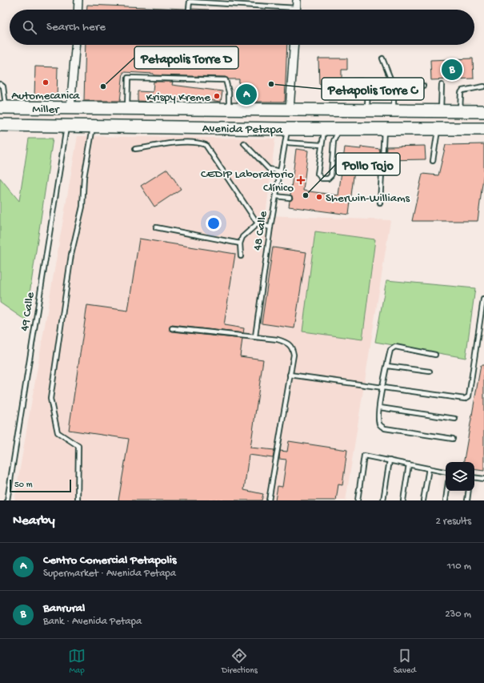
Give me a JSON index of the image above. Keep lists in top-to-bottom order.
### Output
{
  "streets": {
    "main road": ["Avenida Petapa"],
    "lane": ["48 Calle", "49 Calle"]
  },
  "crossings": [
    ["Avenida Petapa", "48 Calle"],
    ["Avenida Petapa", "49 Calle"]
  ],
  "places": {
    "other": [
      "Automecanica Miller",
      "Petapolis Torre C",
      "Petapolis Torre D",
      "Krispy Kreme",
      "Pollo Tojo",
      "Sherwin-Williams"
    ],
    "health": ["CEDIP Laboratorio Clínico"]
  },
  "scale_bar": "50 m",
  "page": {
    "search": "Search here",
    "pins": ["B", "A"],
    "scale": "50 m",
    "heading": ["Nearby", "2 results"],
    "list": [
      {
        "mark": "A",
        "name": "Centro Comercial Petapolis",
        "note": "Supermarket · Avenida Petapa",
        "value": "110 m"
      },
      {
        "mark": "B",
        "name": "Banrural",
        "note": "Bank · Avenida Petapa",
        "value": "230 m"
      }
    ],
    "nav": ["Map", "Directions", "Saved"]
  }
}
